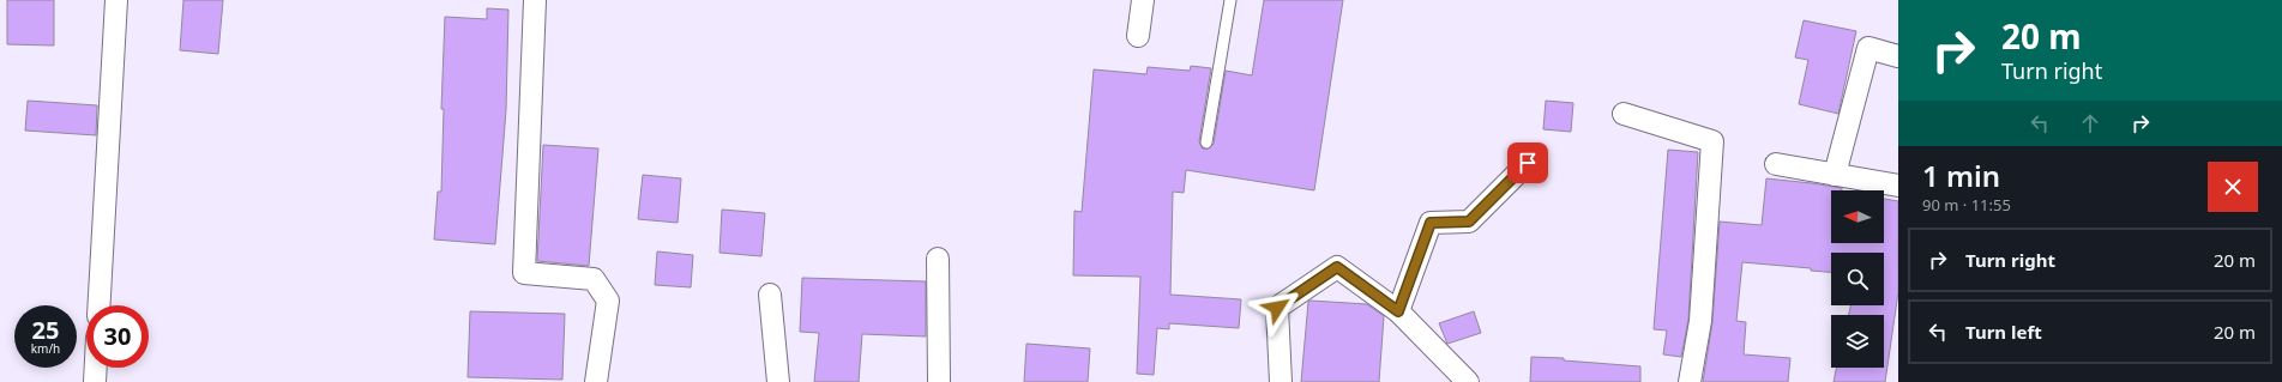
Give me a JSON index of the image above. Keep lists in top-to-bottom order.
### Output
{
  "north": "left",
  "page": {
    "turn": ["20 m", "Turn right"],
    "heading": ["1 min", "90 m · 11:55"],
    "list": [
      {
        "name": "Turn right",
        "value": "20 m"
      },
      {
        "name": "Turn left",
        "value": "20 m"
      }
    ],
    "speed": "25 km/h",
    "limit": "30"
  }
}
